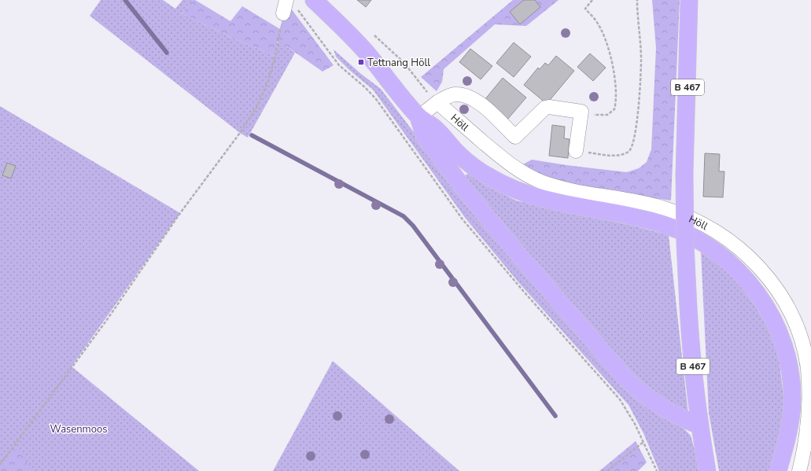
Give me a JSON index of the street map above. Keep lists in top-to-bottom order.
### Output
{
  "streets": {
    "main road": ["B 467"],
    "lane": ["Höll"]
  },
  "parks": ["Wasenmoos"],
  "places": {
    "transit": ["Tettnang Höll"]
  }
}
